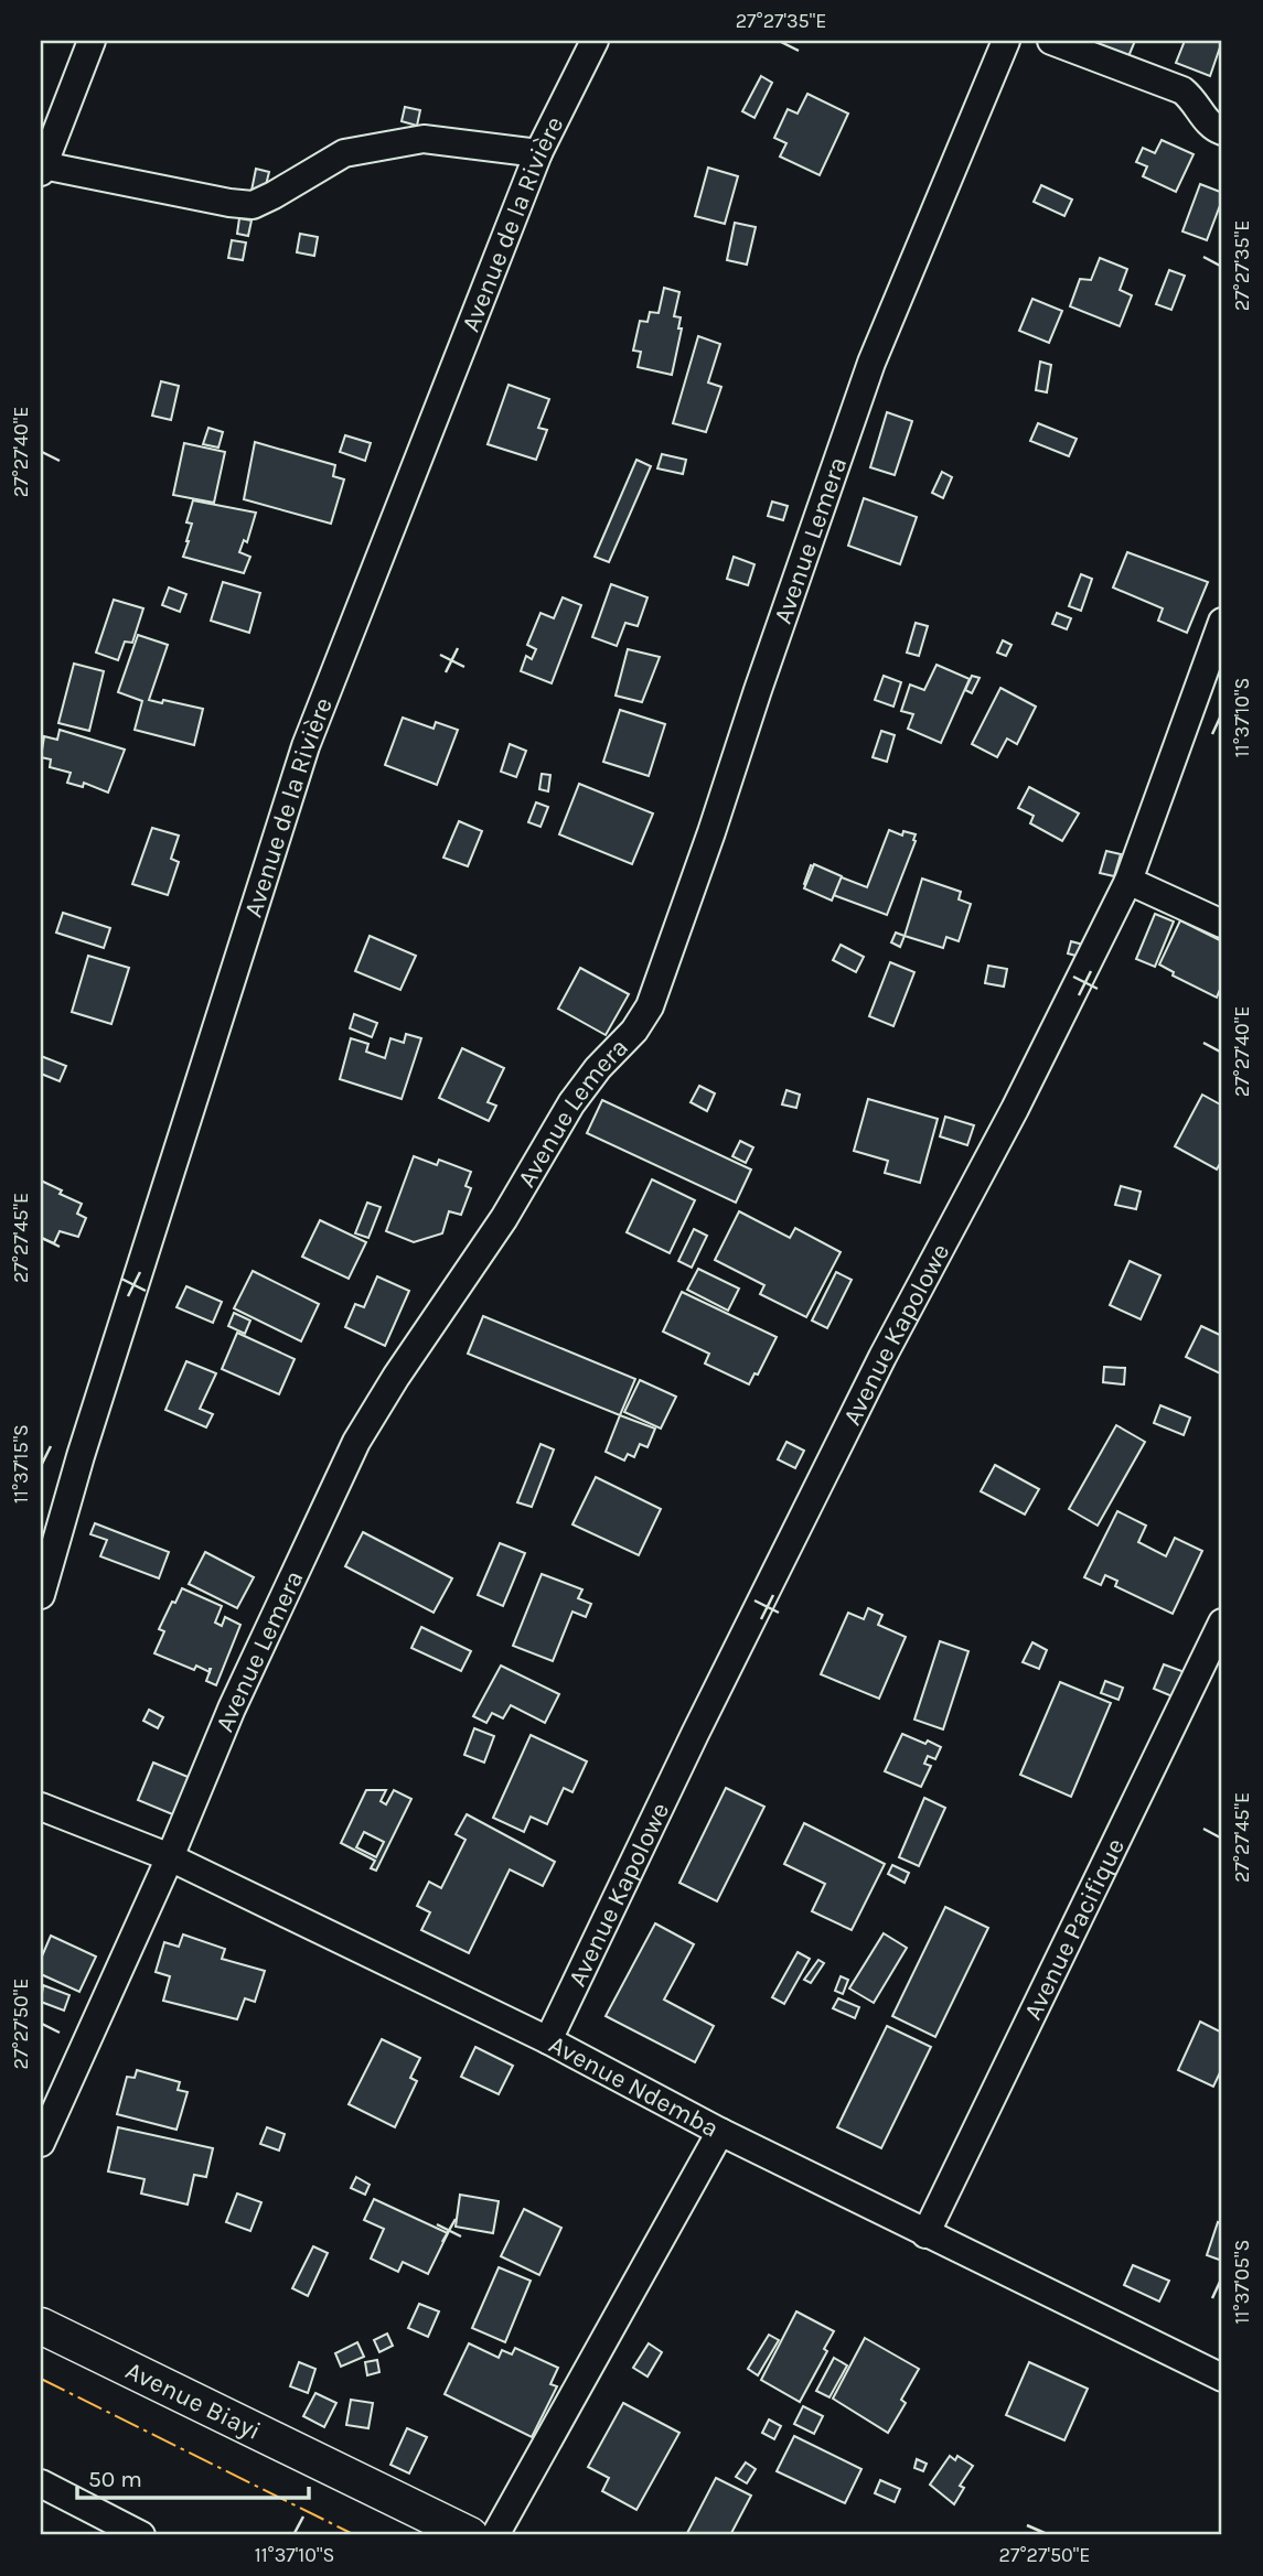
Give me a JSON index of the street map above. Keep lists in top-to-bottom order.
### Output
{
  "streets": {
    "street": [
      "Avenue de la Rivière",
      "Avenue Lemera",
      "Avenue Kapolowe",
      "Avenue Pacifique",
      "Avenue Ndemba",
      "Avenue Biayi"
    ]
  },
  "crossings": [
    ["Avenue Lemera", "Avenue Ndemba"],
    ["Avenue Kapolowe", "Avenue Ndemba"],
    ["Avenue Pacifique", "Avenue Ndemba"]
  ],
  "scale_bar": "50 m",
  "coordinates": [
    "27°27'35\"E",
    "27°27'40\"E",
    "11°37'10\"S",
    "27°27'45\"E",
    "11°37'15\"S",
    "27°27'50\"E",
    "11°37'05\"S"
  ]
}
